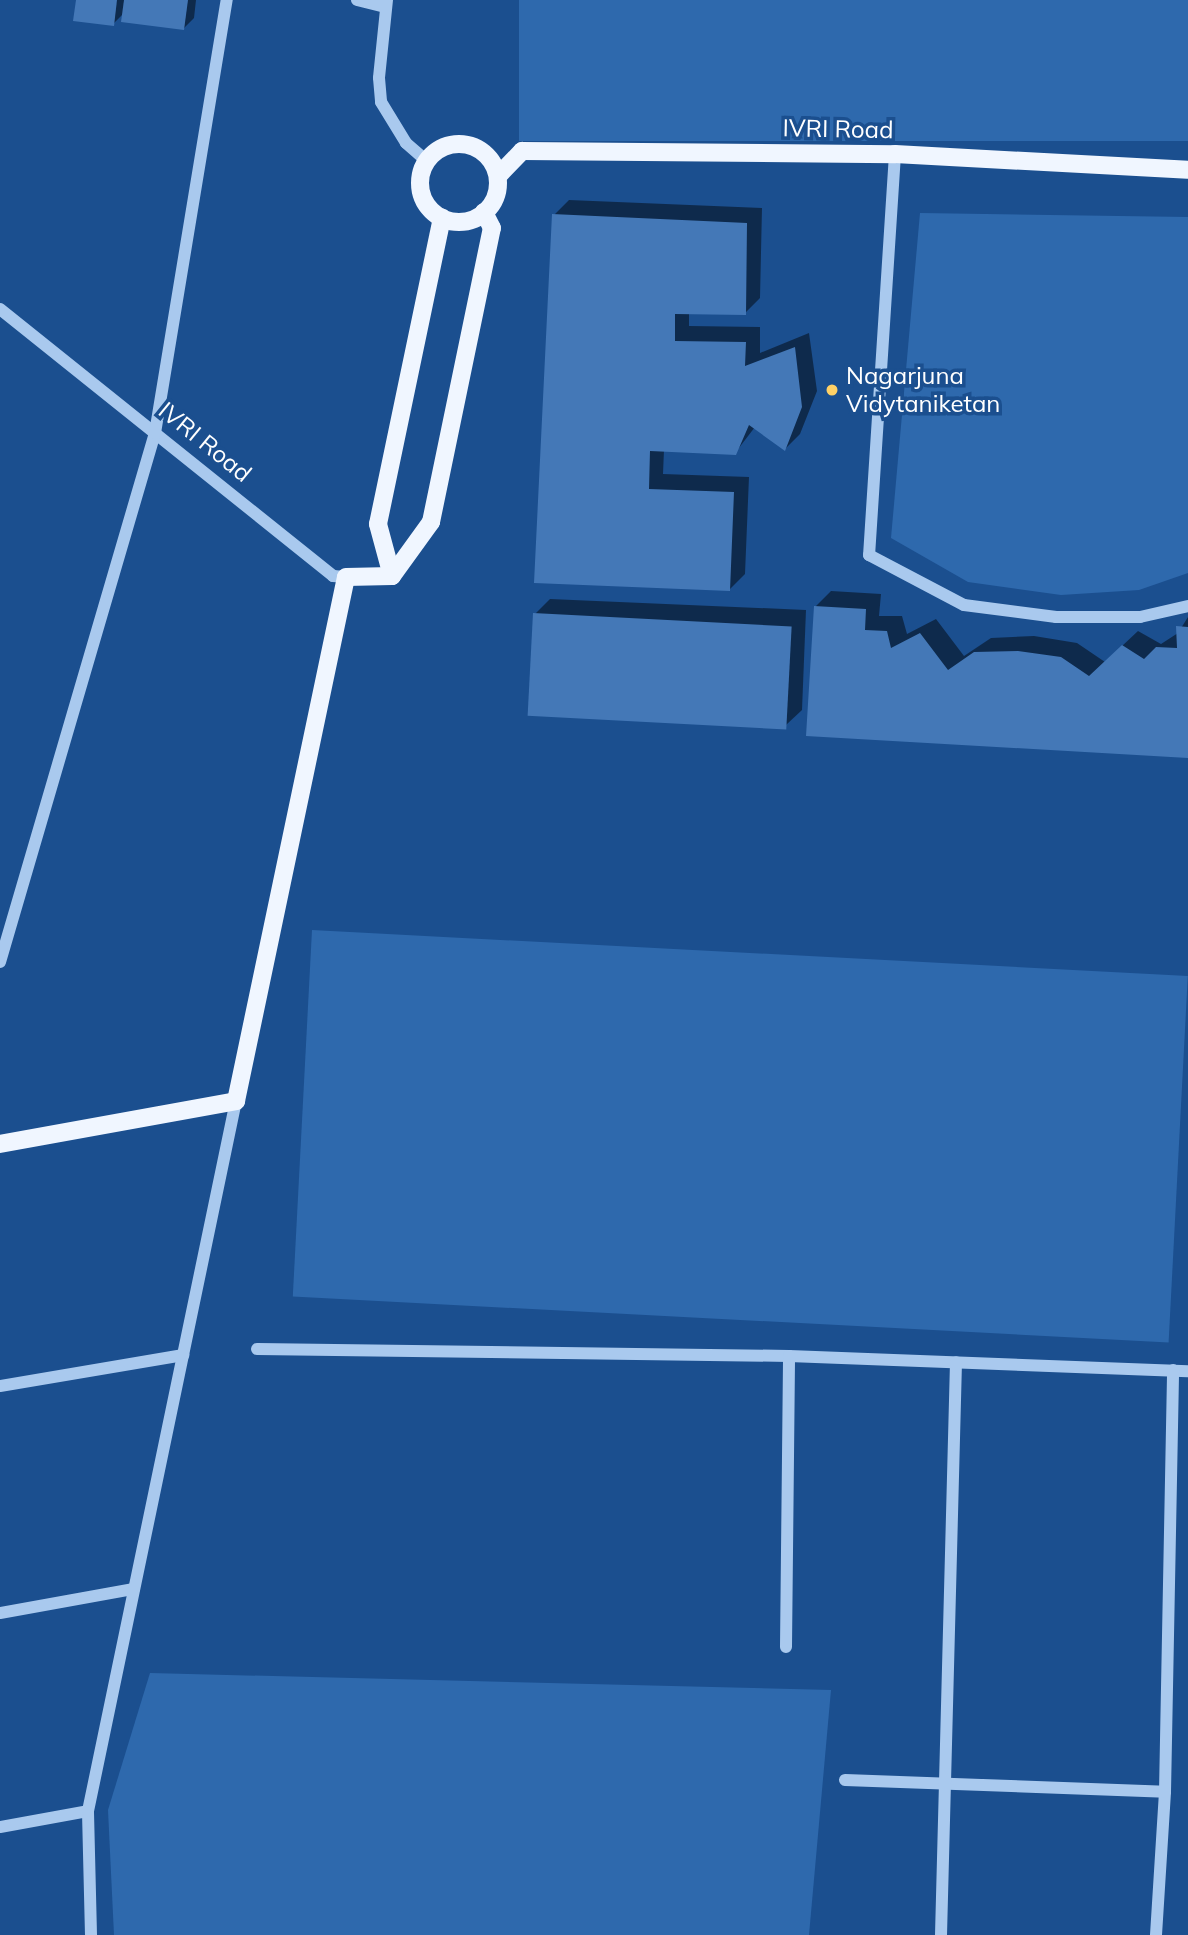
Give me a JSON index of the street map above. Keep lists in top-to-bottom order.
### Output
{
  "streets": {
    "main road": ["IVRI Road"]
  },
  "places": ["Nagarjuna Vidytaniketan"]
}
